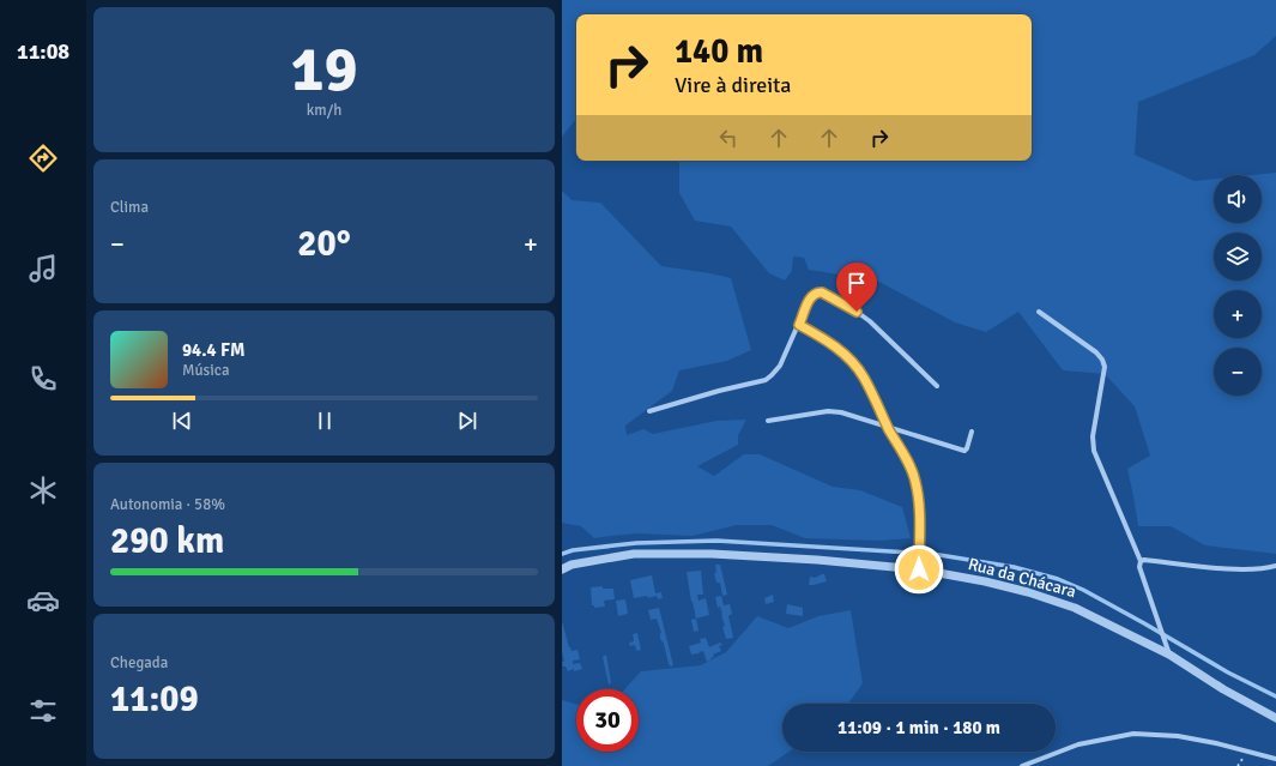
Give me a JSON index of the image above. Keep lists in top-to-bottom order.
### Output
{
  "streets": {
    "street": ["Rua da Chácara"]
  },
  "page": {
    "tabs": "11:08",
    "tile": [
      ["19", "km/h"],
      "Clima",
      ["Autonomia · 58%", "290 km"],
      ["Chegada", "11:09"]
    ],
    "turn": ["140 m", "Vire à direita"],
    "map_buttons": ["+", "−"],
    "heat": ["−", "20°", "+"],
    "song": ["94.4 FM", "Música"],
    "limit": "30",
    "trip": "11:09 · 1 min · 180 m"
  }
}
